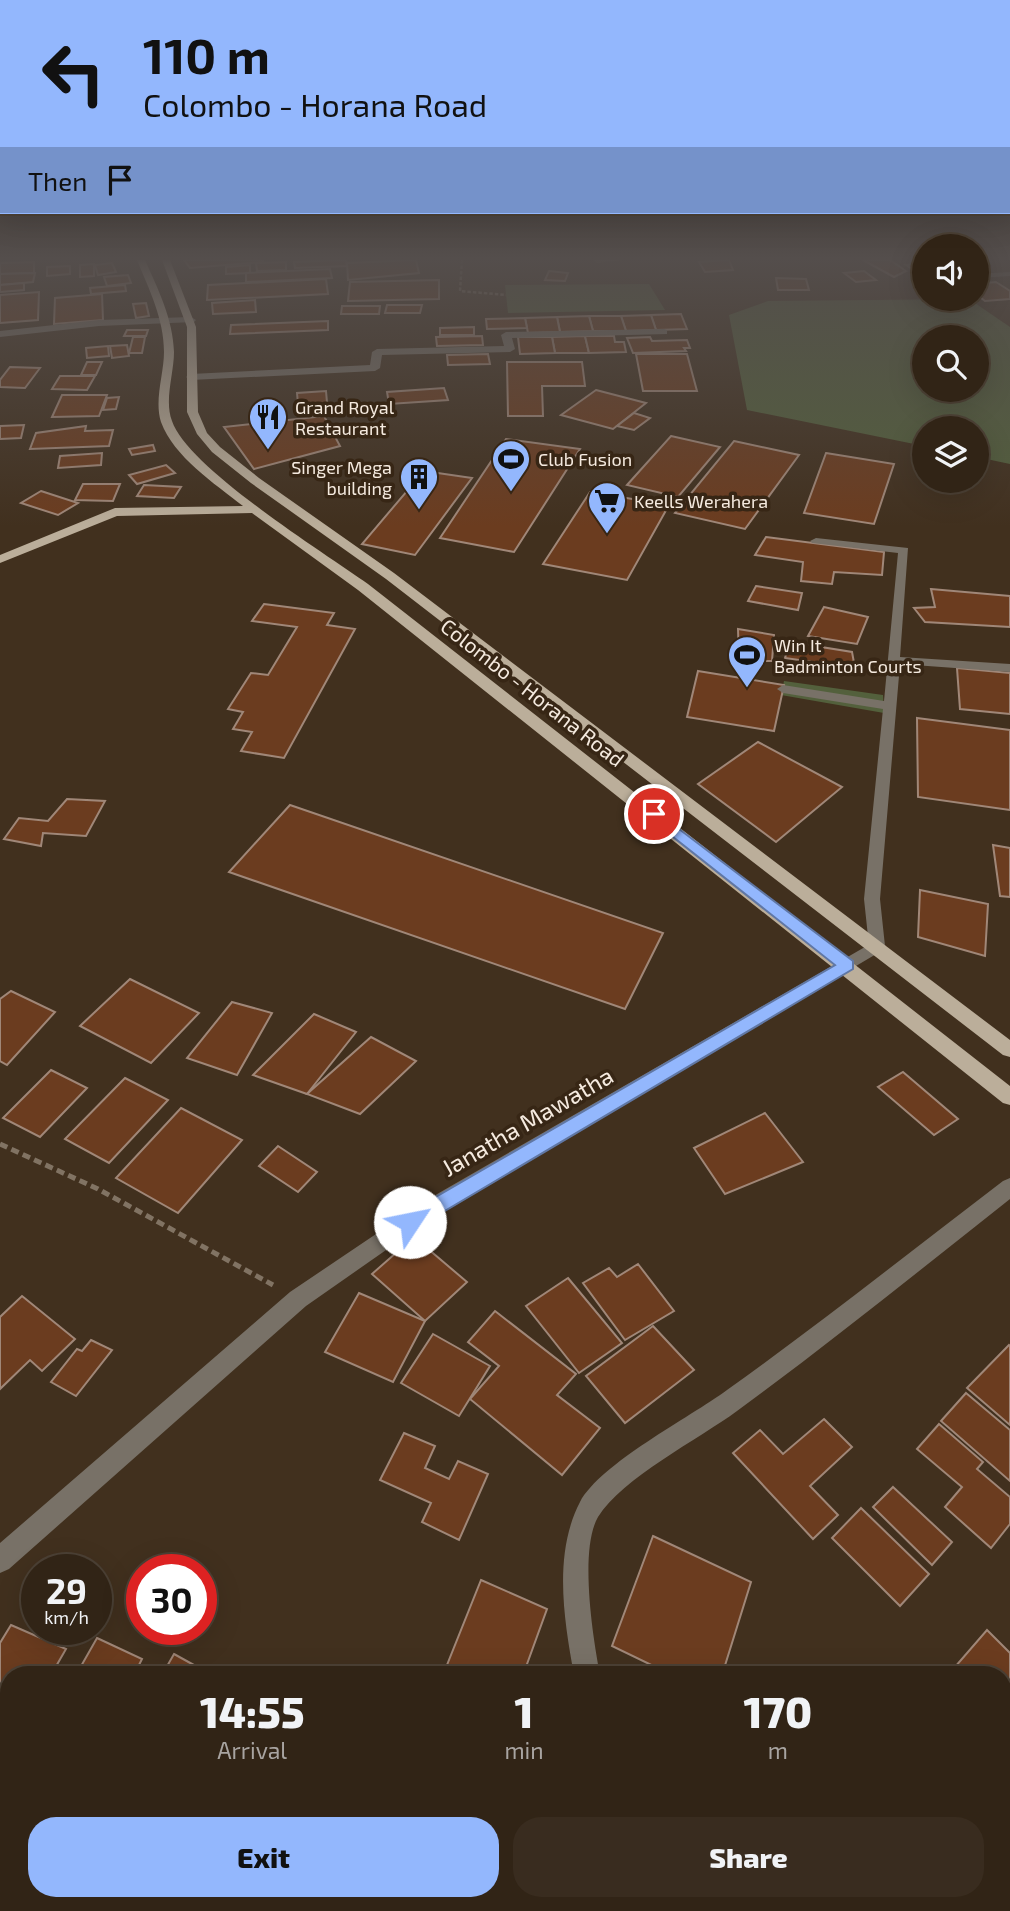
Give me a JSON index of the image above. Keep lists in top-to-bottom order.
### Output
{
  "streets": {
    "main road": ["Colombo - Horana Road"],
    "street": ["Janatha Mawatha"]
  },
  "crossings": [
    ["Colombo - Horana Road", "Janatha Mawatha"]
  ],
  "places": {
    "restaurant": ["Grand Royal Restaurant"],
    "sports": ["Club Fusion", "Win It Badminton Courts"],
    "building": ["Singer Mega building"],
    "supermarket": ["Keells Werahera"]
  },
  "page": {
    "turn": ["110 m", "Colombo - Horana Road"],
    "then": "Then",
    "speed": "29 km/h",
    "limit": "30",
    "eta": [
      "14:55",
      "Arrival",
      "1",
      "min",
      "170",
      "m"
    ],
    "buttons": ["Exit", "Share"]
  }
}
